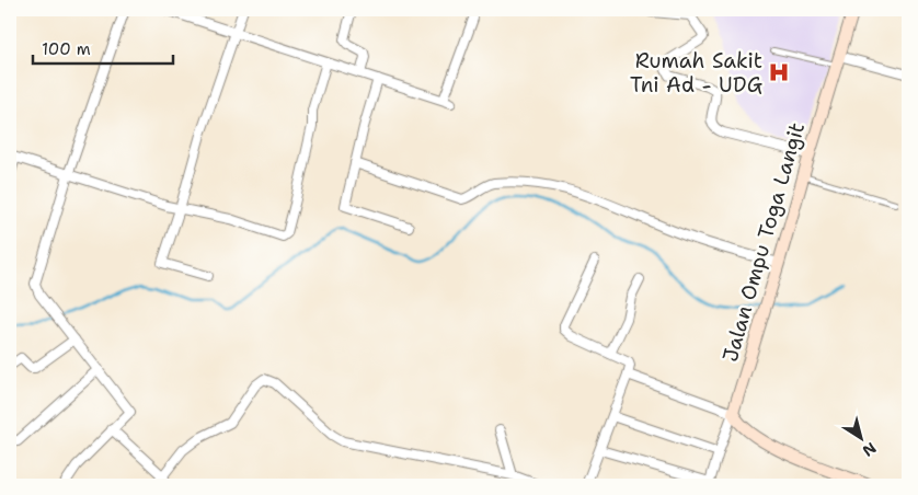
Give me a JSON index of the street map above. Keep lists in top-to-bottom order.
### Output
{
  "streets": {
    "main road": ["Jalan Ompu Toga Langit"]
  },
  "places": {
    "hospital": ["Rumah Sakit Tni Ad - UDG"]
  },
  "scale_bar": "100 m",
  "north": "bottom right"
}
